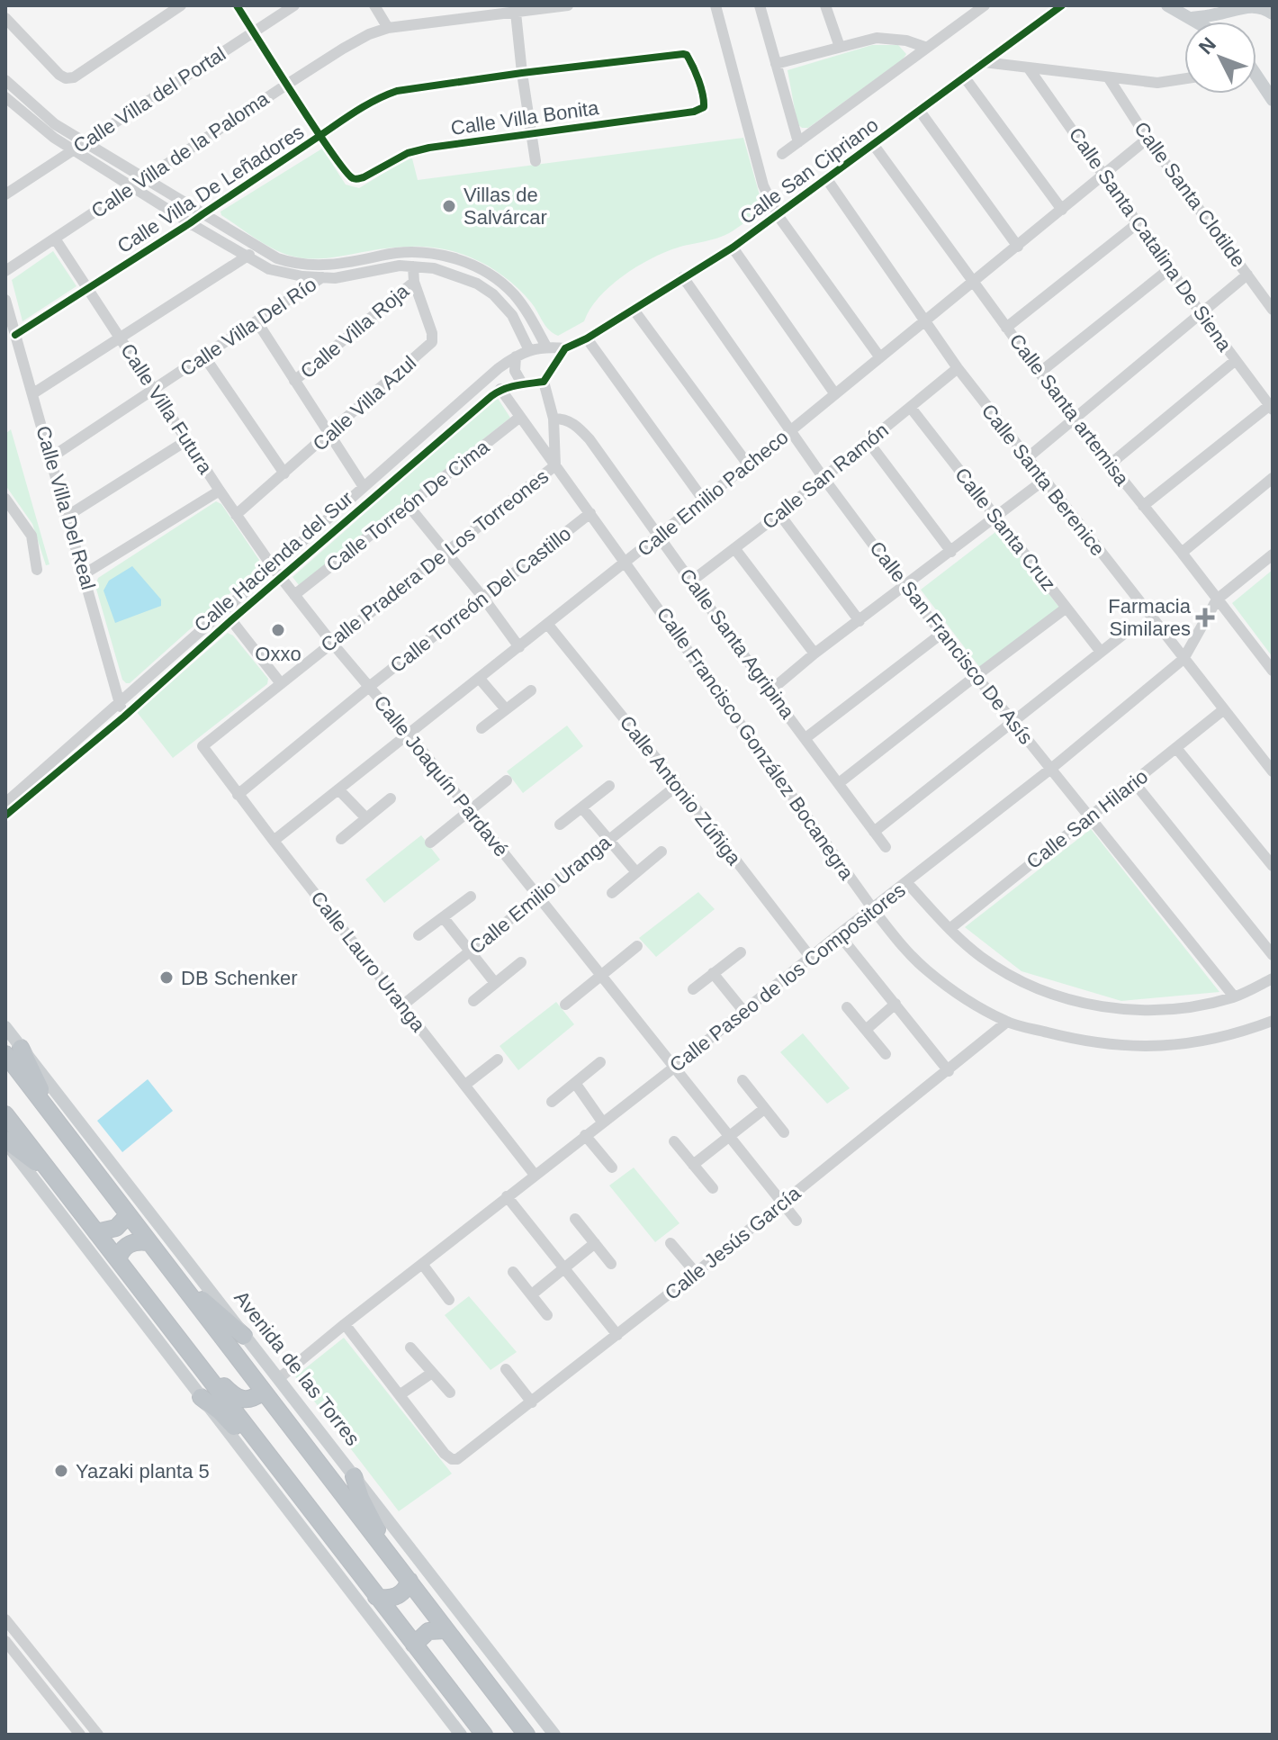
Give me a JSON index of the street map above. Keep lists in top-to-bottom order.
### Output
{
  "streets": {
    "highway": ["Avenida de las Torres"],
    "street": [
      "Calle Villa del Portal",
      "Calle Villa Bonita",
      "Calle Villa de la Paloma",
      "Calle San Cipriano",
      "Calle Villa De Leñadores",
      "Calle Santa Clotilde",
      "Calle Santa Catalina De Siena",
      "Calle Villa Del Río",
      "Calle Villa Roja",
      "Calle Villa Azul",
      "Calle Villa Futura",
      "Calle Santa artemisa",
      "Calle San Ramón",
      "Calle Santa Berenice",
      "Calle Emilio Pacheco",
      "Calle Torreón De Cima",
      "Calle Villa Del Real",
      "Calle Santa Cruz",
      "Calle Pradera De Los Torreones",
      "Calle Hacienda del Sur",
      "Calle Torreón Del Castillo",
      "Calle San Francisco De Asís",
      "Calle Santa Agripina",
      "Calle Francisco González Bocanegra",
      "Calle Joaquín Pardavé",
      "Calle Antonio Zúñiga",
      "Calle San Hilario",
      "Calle Emilio Uranga",
      "Calle Lauro Uranga",
      "Calle Paseo de los Compositores",
      "Calle Jesús García"
    ]
  },
  "crossings": [
    ["Calle Villa Bonita", "Calle Villa De Leñadores"],
    ["Calle Villa de la Paloma", "Calle Villa Futura"],
    ["Calle San Cipriano", "Calle Santa artemisa"],
    ["Calle San Cipriano", "Calle Santa Berenice"],
    ["Calle San Cipriano", "Calle Emilio Pacheco"],
    ["Calle San Cipriano", "Calle Hacienda del Sur"],
    ["Calle San Cipriano", "Calle San Francisco De Asís"],
    ["Calle Villa De Leñadores", "Calle Villa Futura"],
    ["Calle Villa De Leñadores", "Calle Villa Del Real"],
    ["Calle Santa Clotilde", "Calle Emilio Pacheco"],
    ["Calle Santa Catalina De Siena", "Calle Emilio Pacheco"],
    ["Calle Villa Del Río", "Calle Villa Futura"],
    ["Calle Villa Del Río", "Calle Villa Del Real"],
    ["Calle Villa Roja", "Calle Villa Azul"],
    ["Calle Villa Azul", "Calle Villa Futura"],
    ["Calle Villa Futura", "Calle Hacienda del Sur"],
    ["Calle Villa Futura", "Calle Joaquín Pardavé"],
    ["Calle Santa artemisa", "Calle Emilio Pacheco"],
    ["Calle Santa artemisa", "Calle Paseo de los Compositores"],
    ["Calle San Ramón", "Calle Santa Berenice"],
    ["Calle San Ramón", "Calle Santa Cruz"],
    ["Calle San Ramón", "Calle San Francisco De Asís"],
    ["Calle San Ramón", "Calle Santa Agripina"],
    ["Calle Santa Berenice", "Calle Emilio Pacheco"],
    ["Calle Santa Berenice", "Calle San Hilario"],
    ["Calle Santa Berenice", "Calle Paseo de los Compositores"],
    ["Calle Emilio Pacheco", "Calle San Francisco De Asís"],
    ["Calle Emilio Pacheco", "Calle Santa Agripina"],
    ["Calle Emilio Pacheco", "Calle Francisco González Bocanegra"],
    ["Calle Emilio Pacheco", "Calle Joaquín Pardavé"],
    ["Calle Emilio Pacheco", "Calle Antonio Zúñiga"],
    ["Calle Emilio Pacheco", "Calle Lauro Uranga"],
    ["Calle Torreón De Cima", "Calle Francisco González Bocanegra"],
    ["Calle Torreón De Cima", "Calle Joaquín Pardavé"],
    ["Calle Villa Del Real", "Calle Hacienda del Sur"],
    ["Calle Pradera De Los Torreones", "Calle Hacienda del Sur"],
    ["Calle Pradera De Los Torreones", "Calle Santa Agripina"],
    ["Calle Pradera De Los Torreones", "Calle Francisco González Bocanegra"],
    ["Calle Pradera De Los Torreones", "Calle Joaquín Pardavé"],
    ["Calle Pradera De Los Torreones", "Calle Lauro Uranga"],
    ["Calle Hacienda del Sur", "Calle Francisco González Bocanegra"],
    ["Calle Hacienda del Sur", "Calle Joaquín Pardavé"],
    ["Calle Torreón Del Castillo", "Calle Francisco González Bocanegra"],
    ["Calle Torreón Del Castillo", "Calle Joaquín Pardavé"],
    ["Calle Torreón Del Castillo", "Calle Lauro Uranga"],
    ["Calle San Francisco De Asís", "Calle San Hilario"],
    ["Calle San Francisco De Asís", "Calle Paseo de los Compositores"],
    ["Calle Francisco González Bocanegra", "Calle Paseo de los Compositores"],
    ["Calle Francisco González Bocanegra", "Calle Jesús García"],
    ["Calle Joaquín Pardavé", "Calle Emilio Uranga"],
    ["Calle Joaquín Pardavé", "Calle Paseo de los Compositores"],
    ["Calle Joaquín Pardavé", "Calle Jesús García"],
    ["Calle Antonio Zúñiga", "Calle Emilio Uranga"],
    ["Calle Antonio Zúñiga", "Calle Paseo de los Compositores"],
    ["Calle Emilio Uranga", "Calle Lauro Uranga"],
    ["Calle Lauro Uranga", "Calle Paseo de los Compositores"],
    ["Calle Paseo de los Compositores", "Avenida de las Torres"]
  ],
  "places": {
    "other": [
      "Villas de Salvárcar",
      "Oxxo",
      "DB Schenker",
      "Yazaki planta 5"
    ],
    "health": ["Farmacia Similares"]
  },
  "north": "top left"
}
